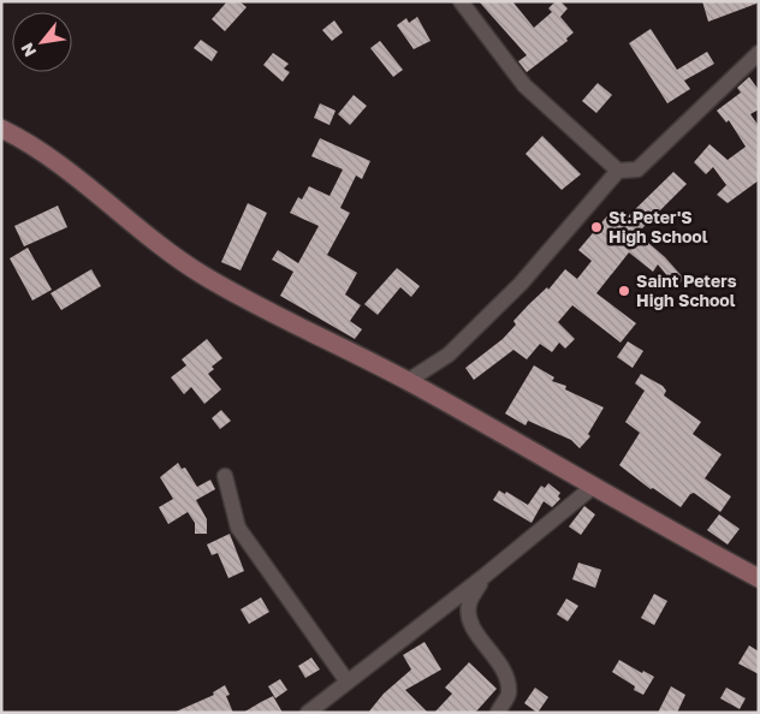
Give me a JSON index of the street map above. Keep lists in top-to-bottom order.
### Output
{
  "places": ["St.Peter'S High School", "Saint Peters High School"],
  "north": "bottom left"
}
